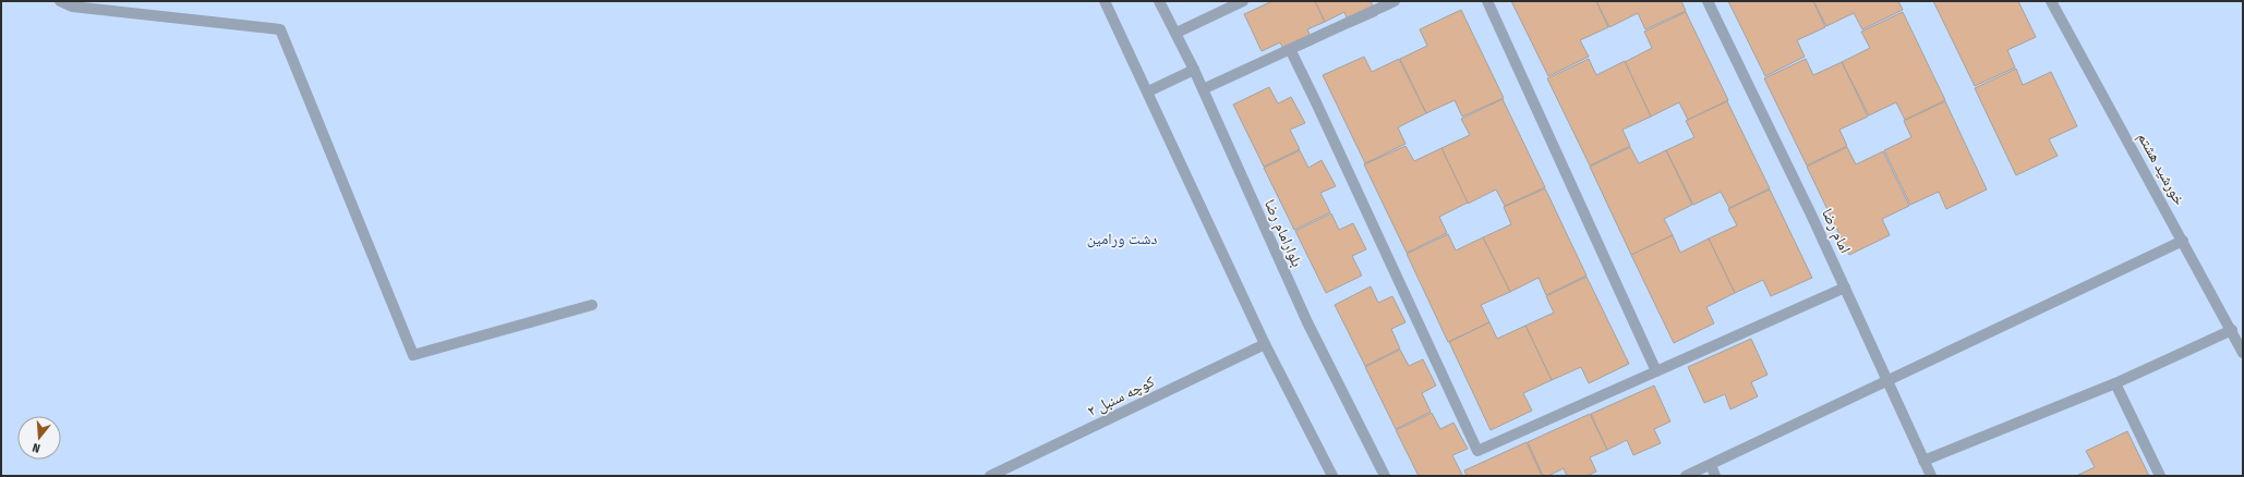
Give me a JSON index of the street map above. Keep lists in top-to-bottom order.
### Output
{
  "streets": {
    "street": [
      "خورشید هشتم",
      "امام رضا",
      "بلوارامام رضا",
      "کوچه سنبل ۲"
    ]
  },
  "parks": ["دشت ورامین"],
  "north": "bottom"
}
